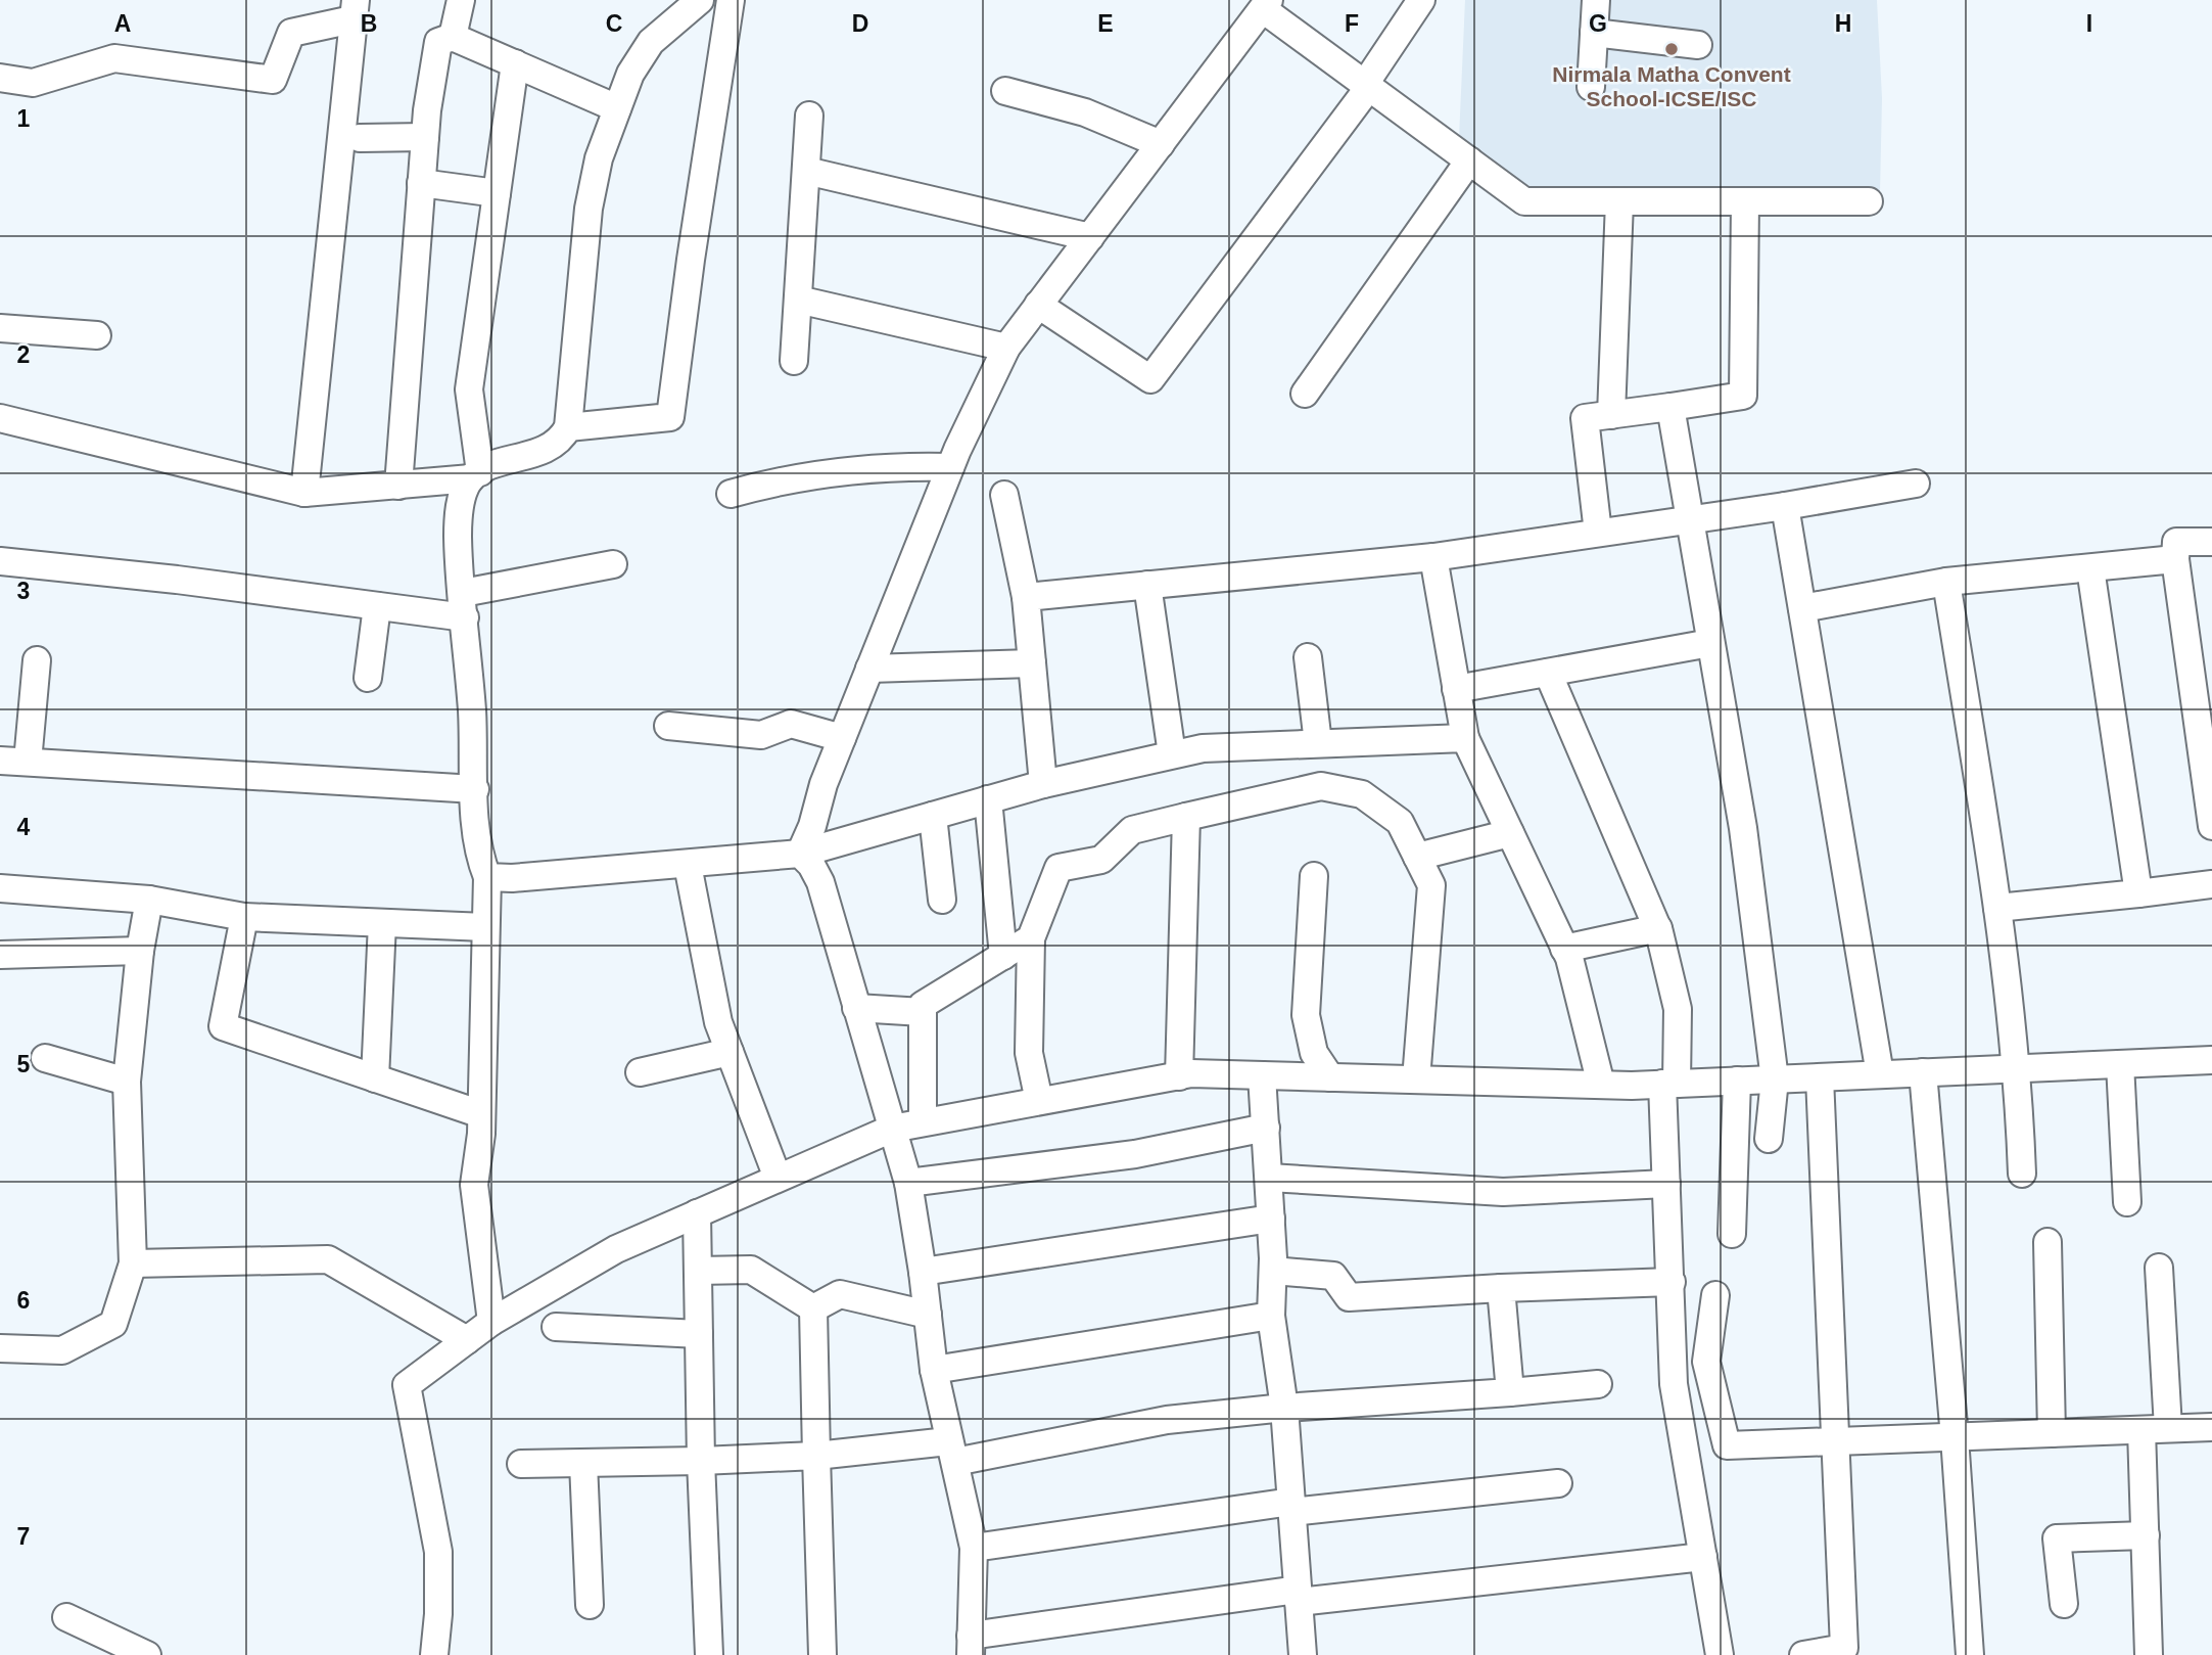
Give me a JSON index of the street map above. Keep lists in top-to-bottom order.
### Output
{
  "places": ["Nirmala Matha Convent School-ICSE/ISC"],
  "grid": {
    "columns": [
      "A",
      "B",
      "C",
      "D",
      "E",
      "F",
      "G",
      "H",
      "I"
    ],
    "rows": [
      "1",
      "2",
      "3",
      "4",
      "5",
      "6",
      "7"
    ]
  }
}
